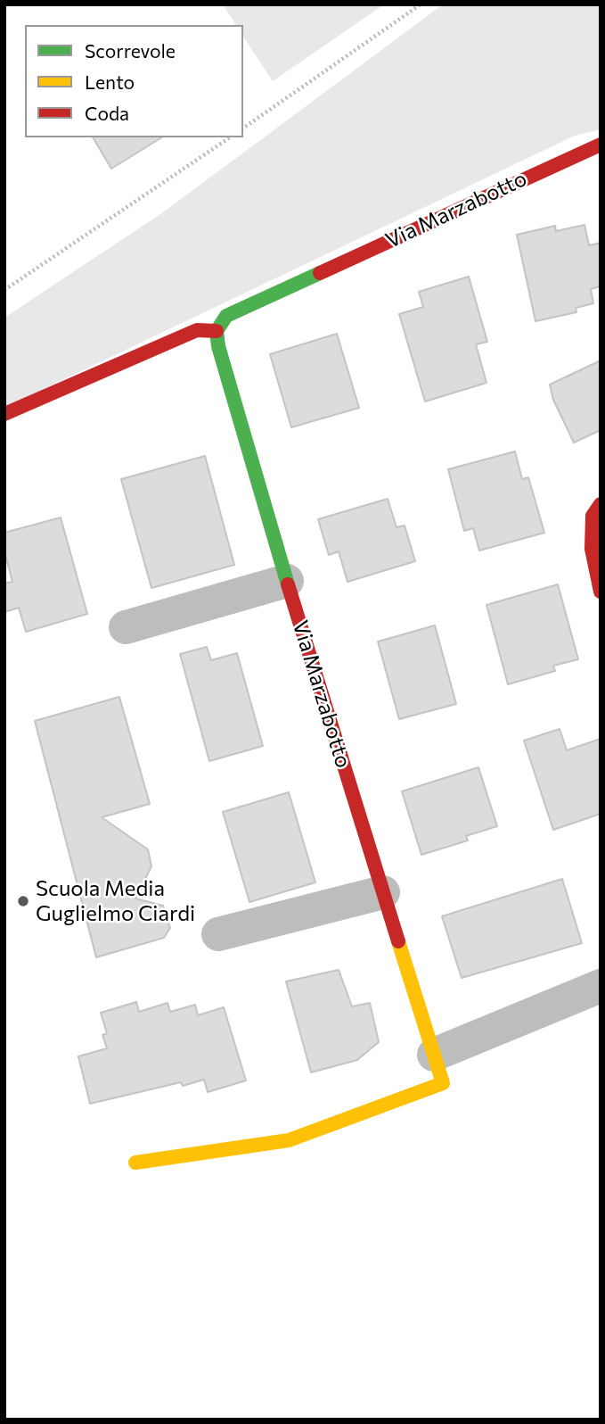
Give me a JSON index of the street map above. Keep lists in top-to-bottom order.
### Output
{
  "streets": {
    "street": ["Via Marzabotto"]
  },
  "places": ["Scuola Media Guglielmo Ciardi"],
  "legend": ["Scorrevole", "Lento", "Coda"]
}
